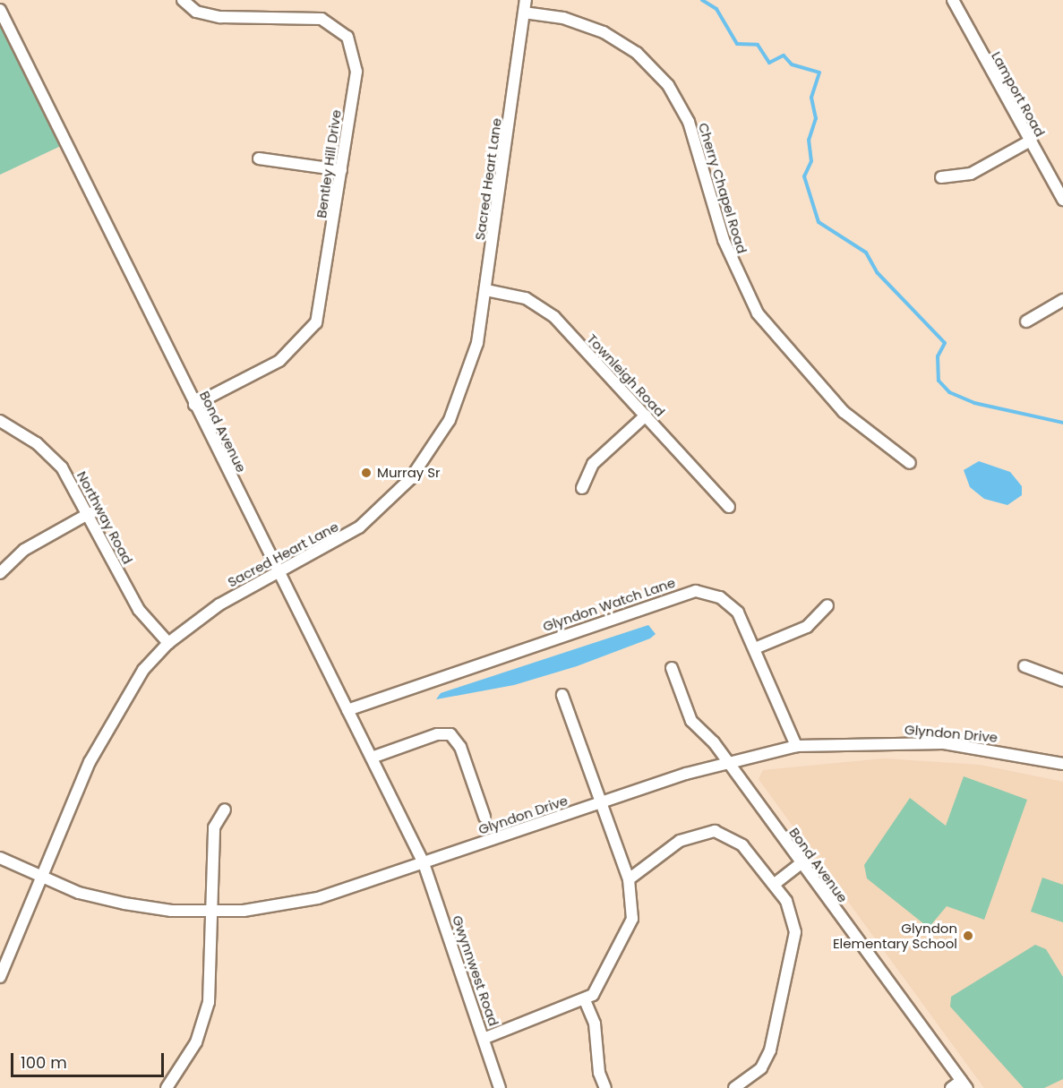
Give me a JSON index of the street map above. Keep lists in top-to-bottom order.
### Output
{
  "streets": {
    "street": [
      "Lamport Road",
      "Bentley Hill Drive",
      "Sacred Heart Lane",
      "Cherry Chapel Road",
      "Townleigh Road",
      "Bond Avenue",
      "Northway Road",
      "Glyndon Watch Lane",
      "Glyndon Drive",
      "Gwynnwest Road"
    ]
  },
  "crossings": [
    ["Bentley Hill Drive", "Bond Avenue"],
    ["Sacred Heart Lane", "Cherry Chapel Road"],
    ["Sacred Heart Lane", "Townleigh Road"],
    ["Sacred Heart Lane", "Bond Avenue"],
    ["Sacred Heart Lane", "Northway Road"],
    ["Sacred Heart Lane", "Glyndon Drive"],
    ["Bond Avenue", "Glyndon Watch Lane"],
    ["Bond Avenue", "Glyndon Drive"],
    ["Bond Avenue", "Gwynnwest Road"],
    ["Glyndon Watch Lane", "Glyndon Drive"],
    ["Glyndon Drive", "Gwynnwest Road"]
  ],
  "places": ["Murray Sr", "Glyndon Elementary School"],
  "scale_bar": "100 m"
}
